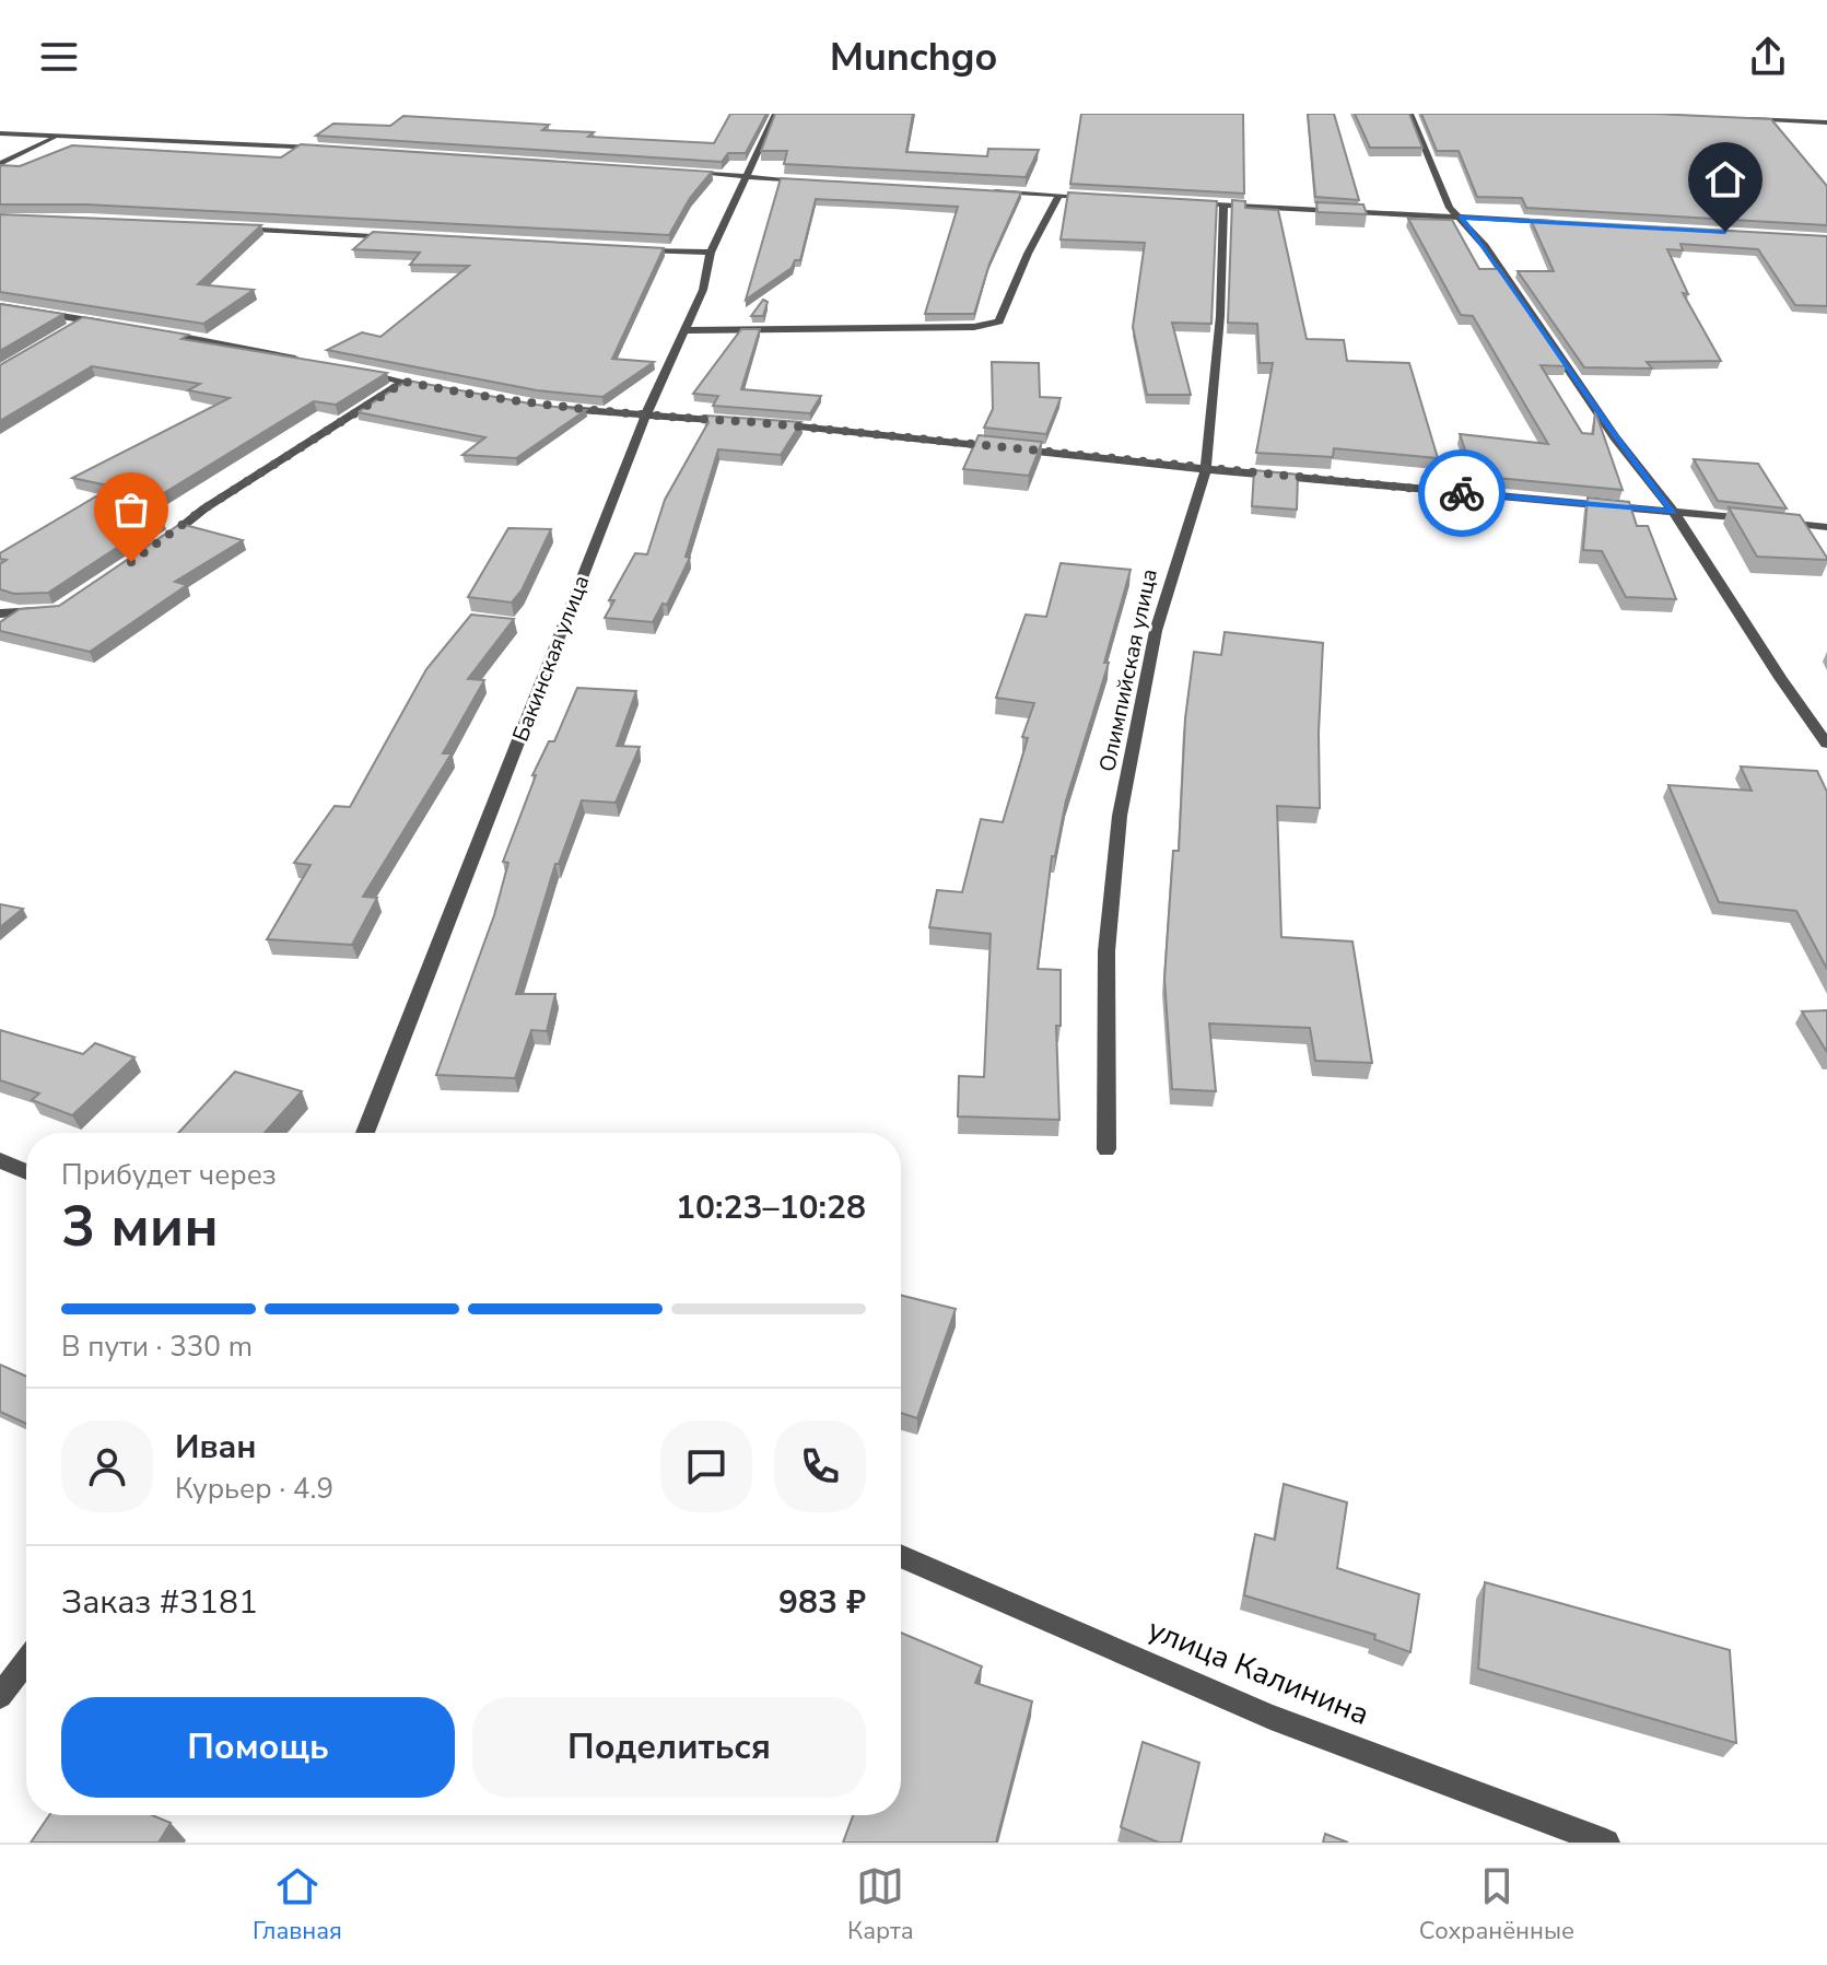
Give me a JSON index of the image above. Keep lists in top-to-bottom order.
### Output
{
  "streets": {
    "street": ["Бакинская улица", "Олимпийская улица", "улица Калинина"]
  },
  "page": {
    "header": "Munchgo",
    "heading": ["3 мин", "Прибудет через", "10:23–10:28"],
    "panel": [
      "Иван",
      "Курьер · 4.9",
      "Заказ #3181",
      "983 ₽"
    ],
    "bar": "В пути · 330 m",
    "buttons": ["Помощь", "Поделиться"],
    "tabs": ["Главная", "Карта", "Сохранённые"]
  }
}
